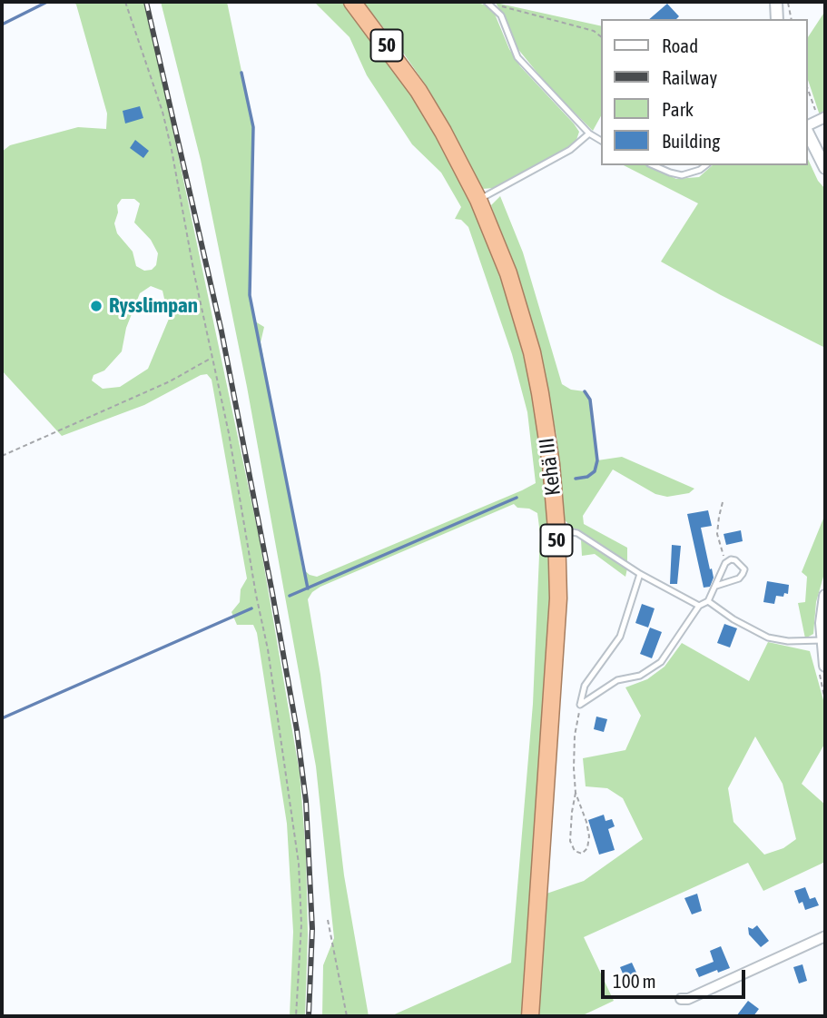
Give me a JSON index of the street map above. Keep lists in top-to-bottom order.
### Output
{
  "streets": {
    "highway": ["50", "Kehä III"]
  },
  "places": ["Rysslimpan"],
  "legend": [
    "Road",
    "Railway",
    "Park",
    "Building"
  ],
  "scale_bar": "100 m"
}
